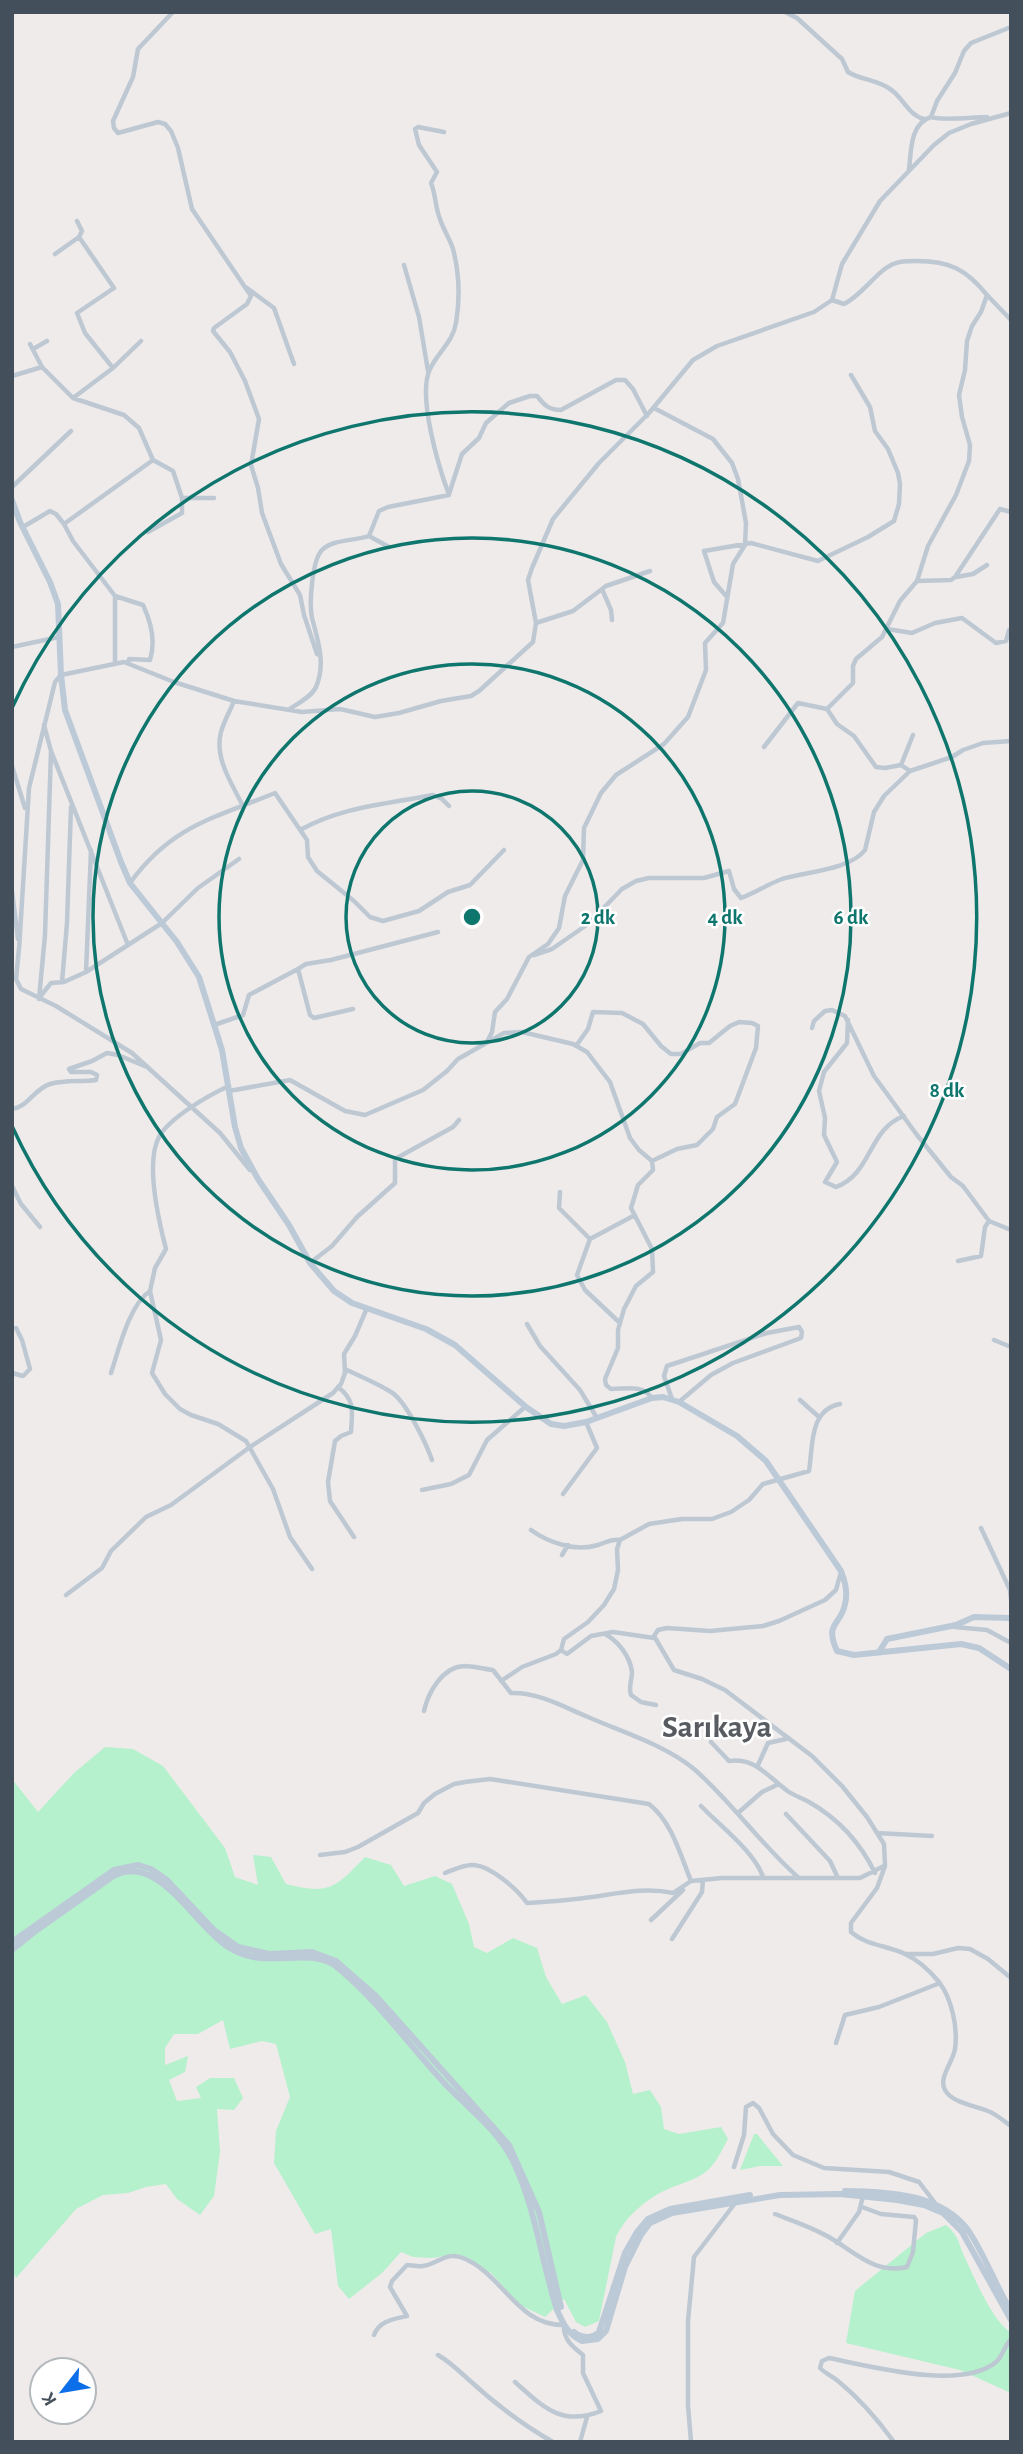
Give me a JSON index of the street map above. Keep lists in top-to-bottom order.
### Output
{
  "districts": ["Sarıkaya"],
  "north": "bottom left",
  "rings": [
    "2 dk",
    "4 dk",
    "6 dk",
    "8 dk"
  ]
}
